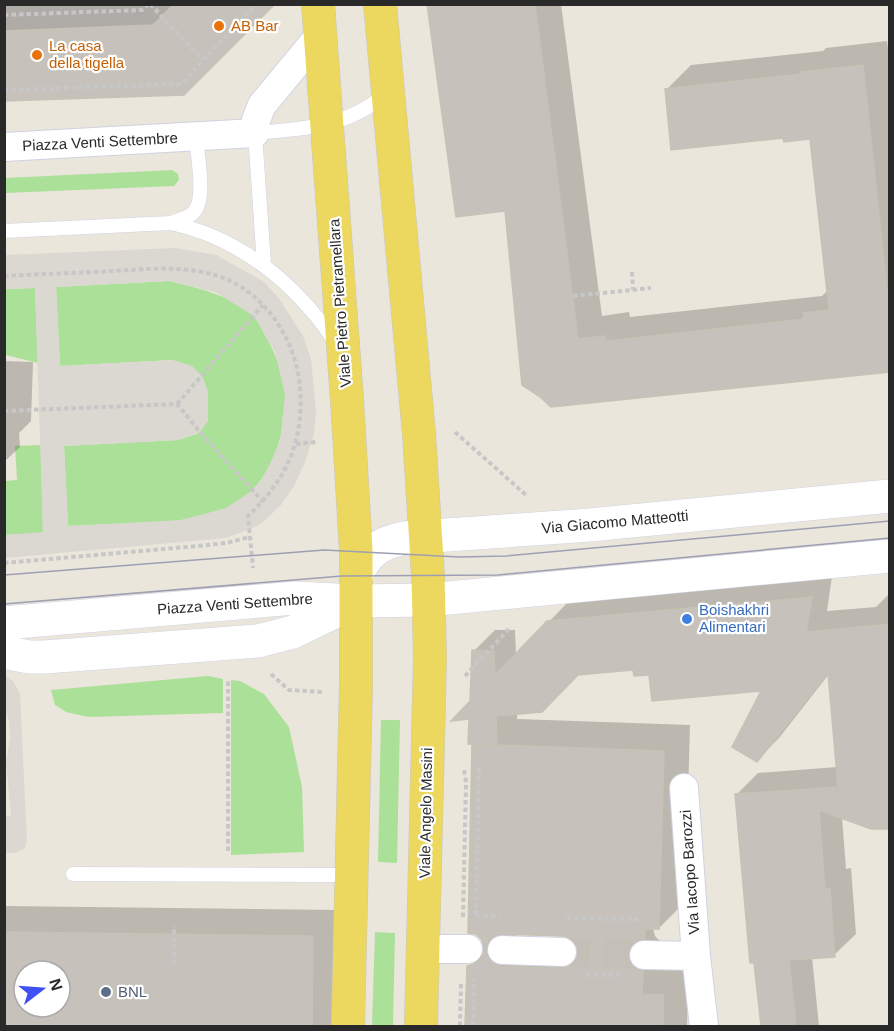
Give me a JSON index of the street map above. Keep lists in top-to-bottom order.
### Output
{
  "streets": {
    "main road": [
      "Piazza Venti Settembre",
      "Viale Pietro Pietramellara",
      "Via Giacomo Matteotti",
      "Viale Angelo Masini"
    ],
    "street": ["Via Iacopo Barozzi"]
  },
  "crossings": [
    ["Piazza Venti Settembre", "Viale Pietro Pietramellara"],
    ["Piazza Venti Settembre", "Via Giacomo Matteotti"],
    ["Viale Pietro Pietramellara", "Via Giacomo Matteotti"]
  ],
  "places": [
    "AB Bar",
    "La casa della tigella",
    "Boishakhri Alimentari",
    "BNL"
  ],
  "north": "right"
}
